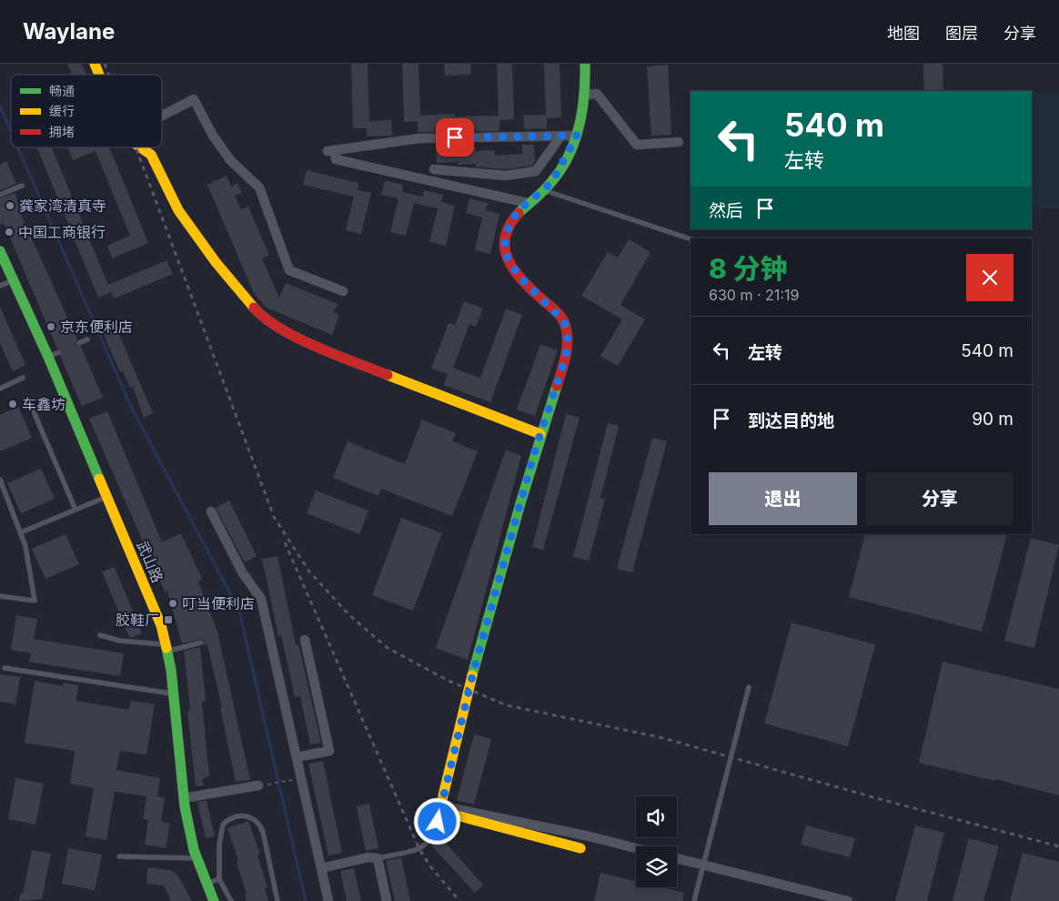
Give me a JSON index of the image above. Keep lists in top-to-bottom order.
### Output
{
  "streets": {
    "street": ["武山路"]
  },
  "places": {
    "other": [
      "龚家湾清真寺",
      "中国工商银行",
      "京东便利店",
      "车鑫坊",
      "叮当便利店"
    ],
    "transit": ["胶鞋厂"]
  },
  "legend": ["畅通", "缓行", "拥堵"],
  "page": {
    "header": "Waylane",
    "nav": ["地图", "图层", "分享"],
    "turn": ["540 m", "左转"],
    "then": "然后",
    "heading": ["8 分钟", "630 m · 21:19"],
    "list": [
      {
        "name": "左转",
        "value": "540 m"
      },
      {
        "name": "到达目的地",
        "value": "90 m"
      }
    ],
    "buttons": ["退出", "分享"]
  }
}
